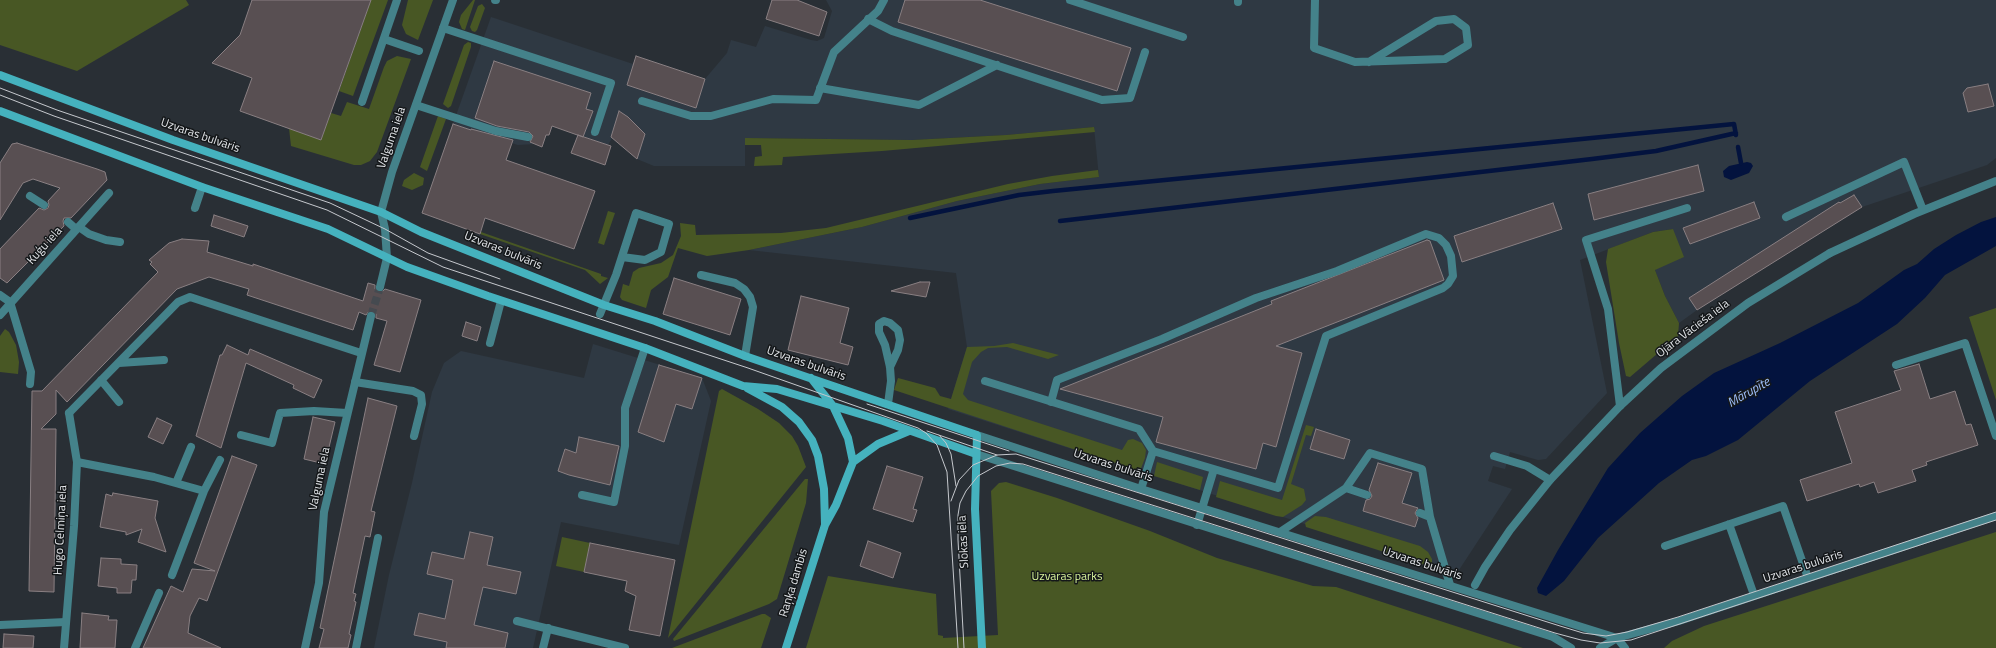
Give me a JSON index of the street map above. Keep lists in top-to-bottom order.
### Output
{
  "streets": {
    "main road": ["Uzvaras bulvāris", "Slokas iela", "Raņķa dambis"],
    "street": [
      "Valguma iela",
      "Kuģu iela",
      "Ojāra Vācieša iela",
      "Hugo Celmiņa iela"
    ]
  },
  "crossings": [
    ["Uzvaras bulvāris", "Valguma iela"],
    ["Uzvaras bulvāris", "Slokas iela"]
  ],
  "water": ["Mārupīte"],
  "parks": ["Uzvaras parks"]
}
